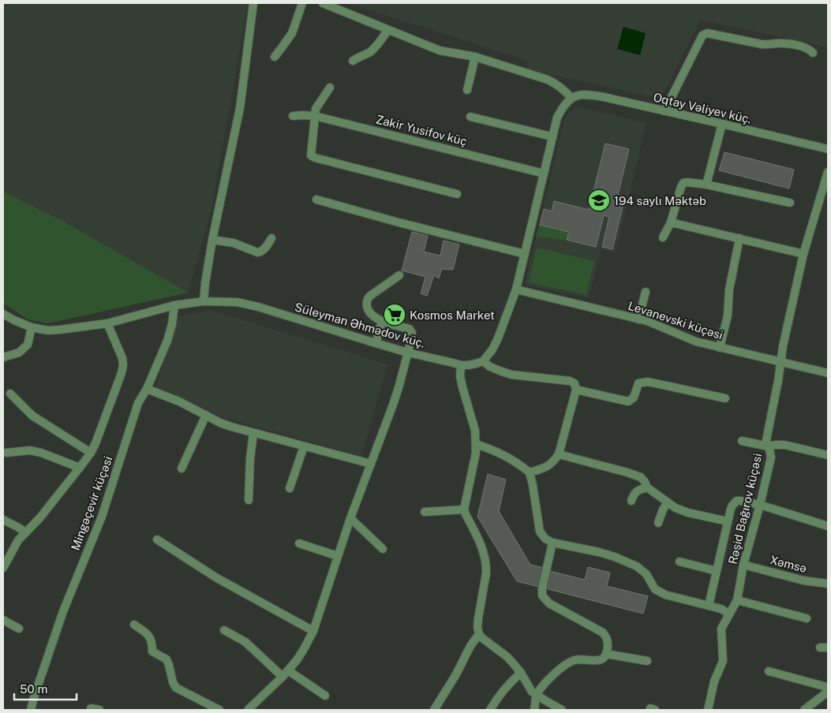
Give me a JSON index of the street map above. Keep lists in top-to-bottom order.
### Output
{
  "streets": {
    "street": [
      "Oqtay Vəliyev küç.",
      "Zakir Yusifov küç",
      "Levanevski küçəsi",
      "Süleyman Əhmədov küç.",
      "Mingəçevir küçəsi",
      "Rəşid Bağırov küçəsi",
      "Xəmsə"
    ]
  },
  "crossings": [
    ["Levanevski küçəsi", "Rəşid Bağırov küçəsi"],
    ["Süleyman Əhmədov küç.", "Mingəçevir küçəsi"],
    ["Rəşid Bağırov küçəsi", "Xəmsə"]
  ],
  "places": {
    "school or university": ["194 saylı Məktəb"],
    "supermarket": ["Kosmos Market"]
  },
  "scale_bar": "50 m"
}
